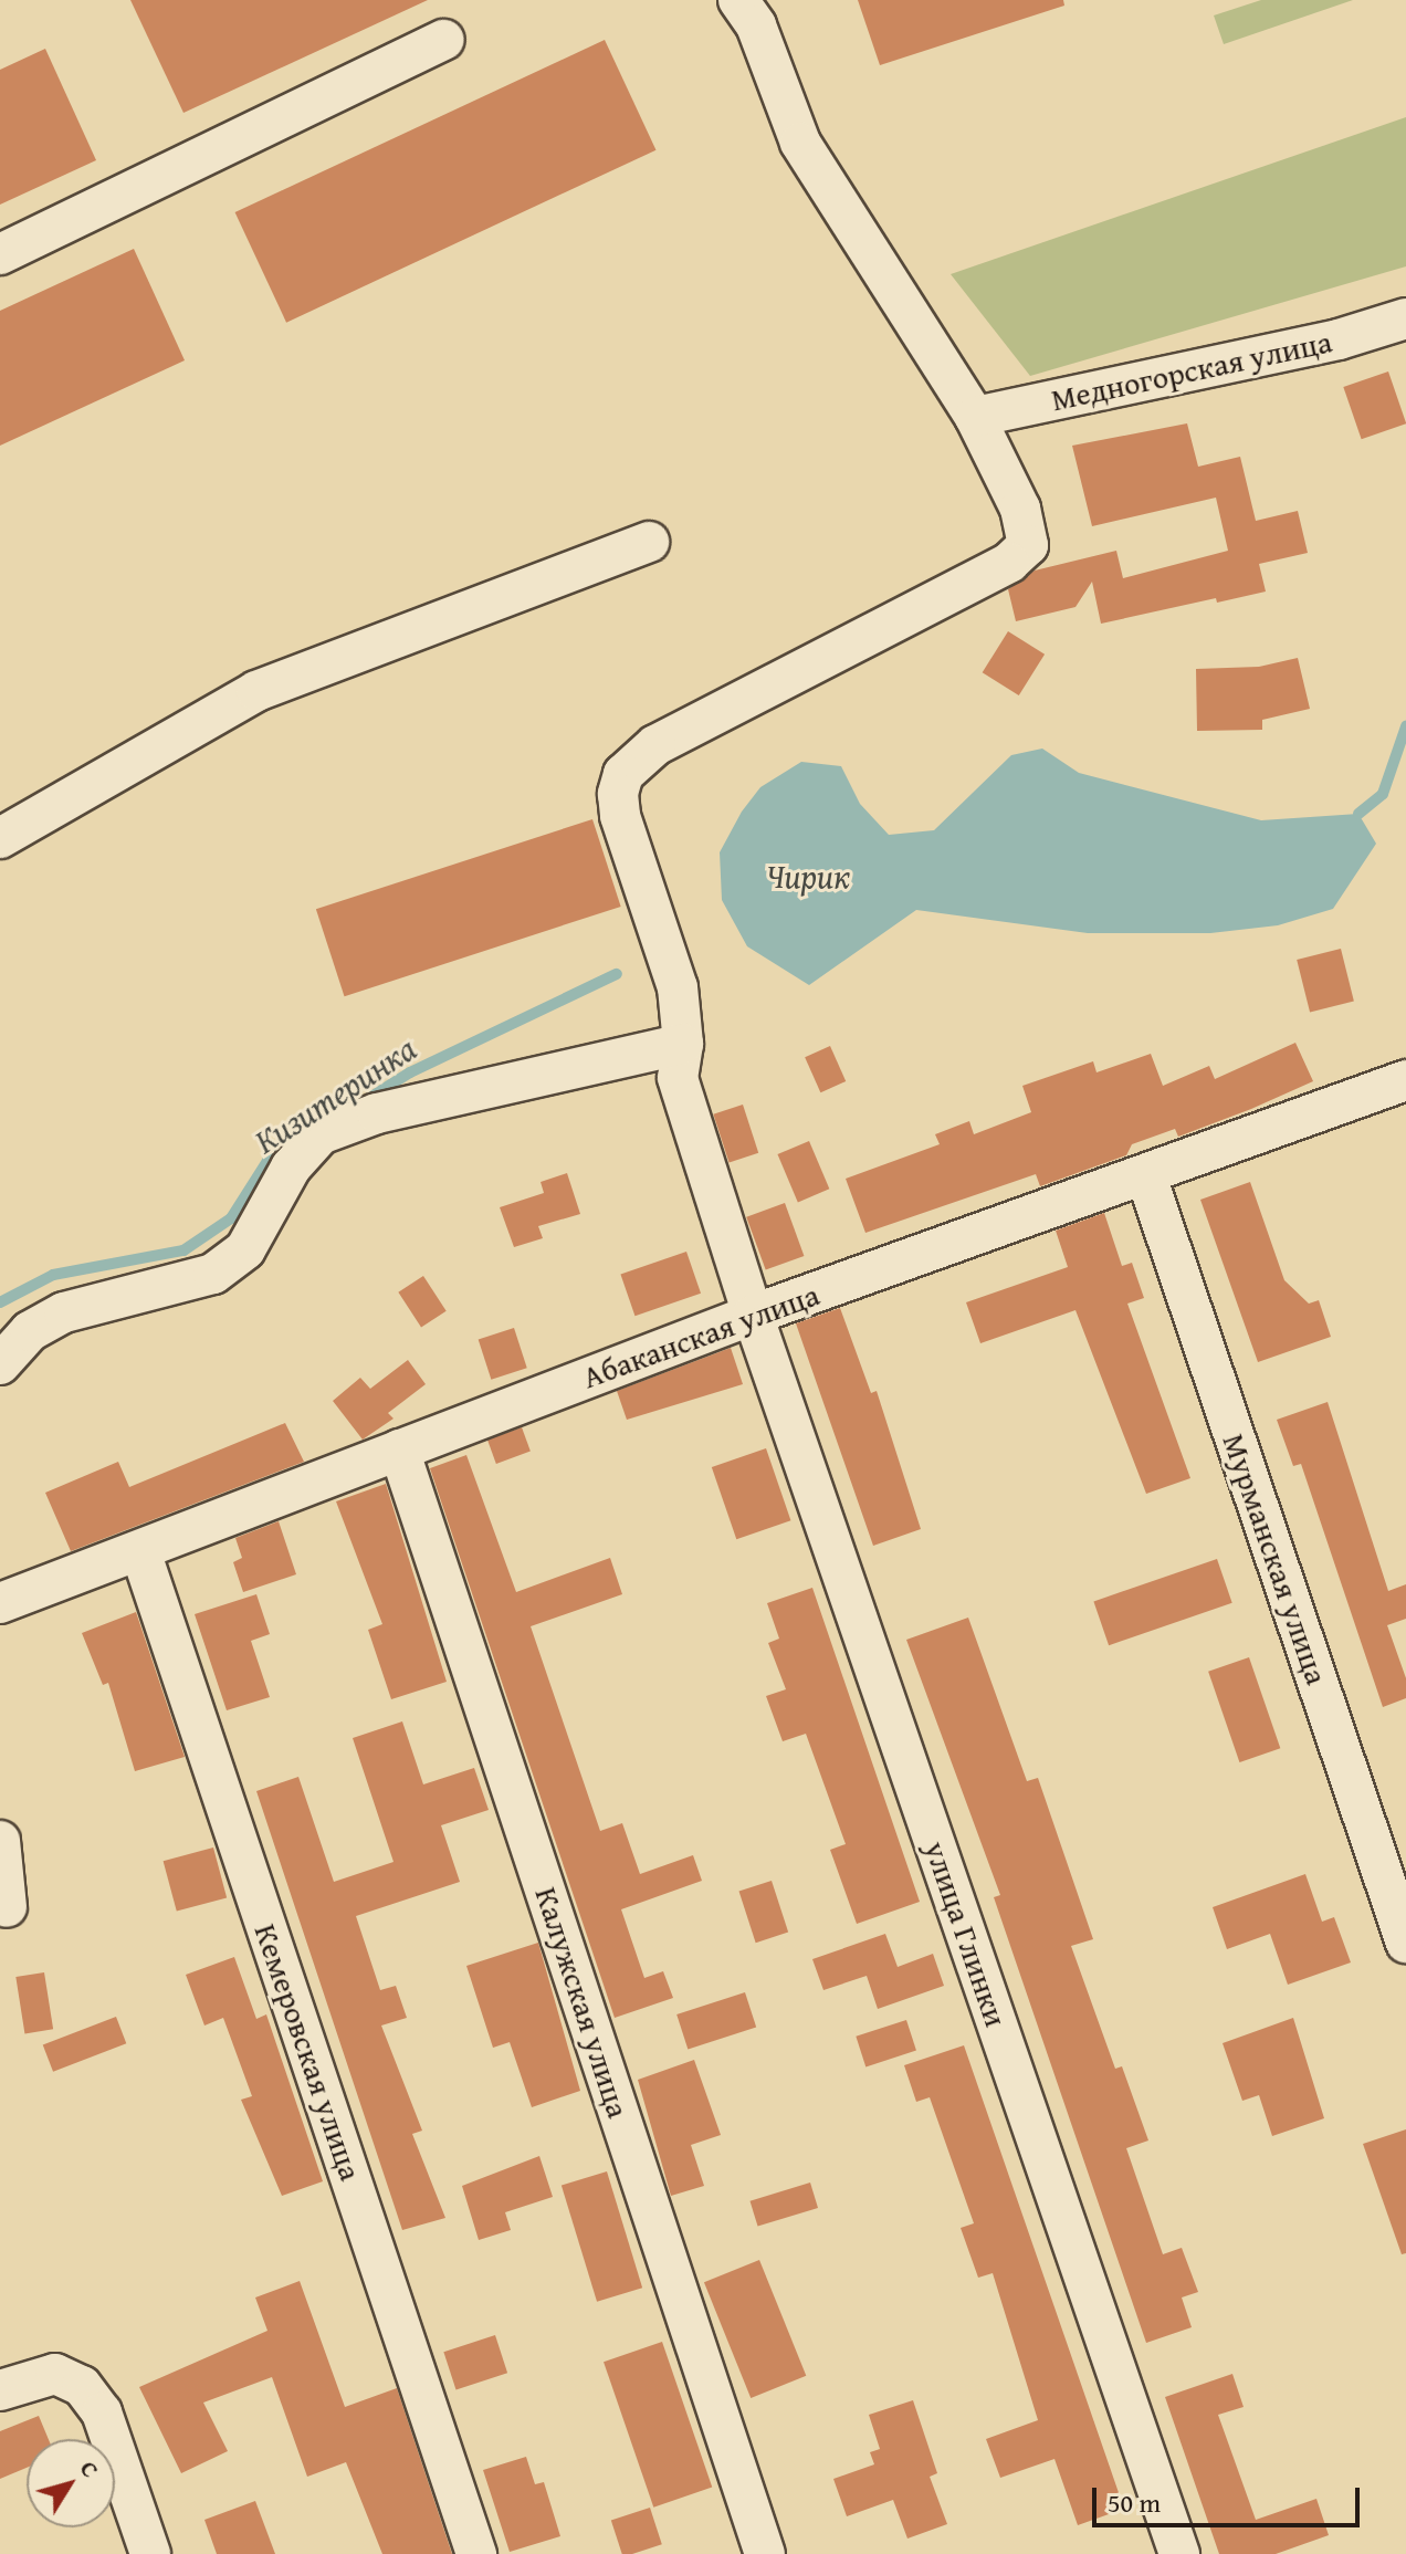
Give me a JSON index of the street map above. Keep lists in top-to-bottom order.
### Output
{
  "streets": {
    "street": [
      "Медногорская улица",
      "Абаканская улица",
      "Мурманская улица",
      "улица Глинки",
      "Калужская улица",
      "Кемеровская улица"
    ]
  },
  "crossings": [
    ["Медногорская улица", "улица Глинки"],
    ["Абаканская улица", "Мурманская улица"],
    ["Абаканская улица", "улица Глинки"],
    ["Абаканская улица", "Калужская улица"],
    ["Абаканская улица", "Кемеровская улица"]
  ],
  "water": ["Чирик", "Кизитеринка"],
  "scale_bar": "50 m",
  "north": "top right"
}
